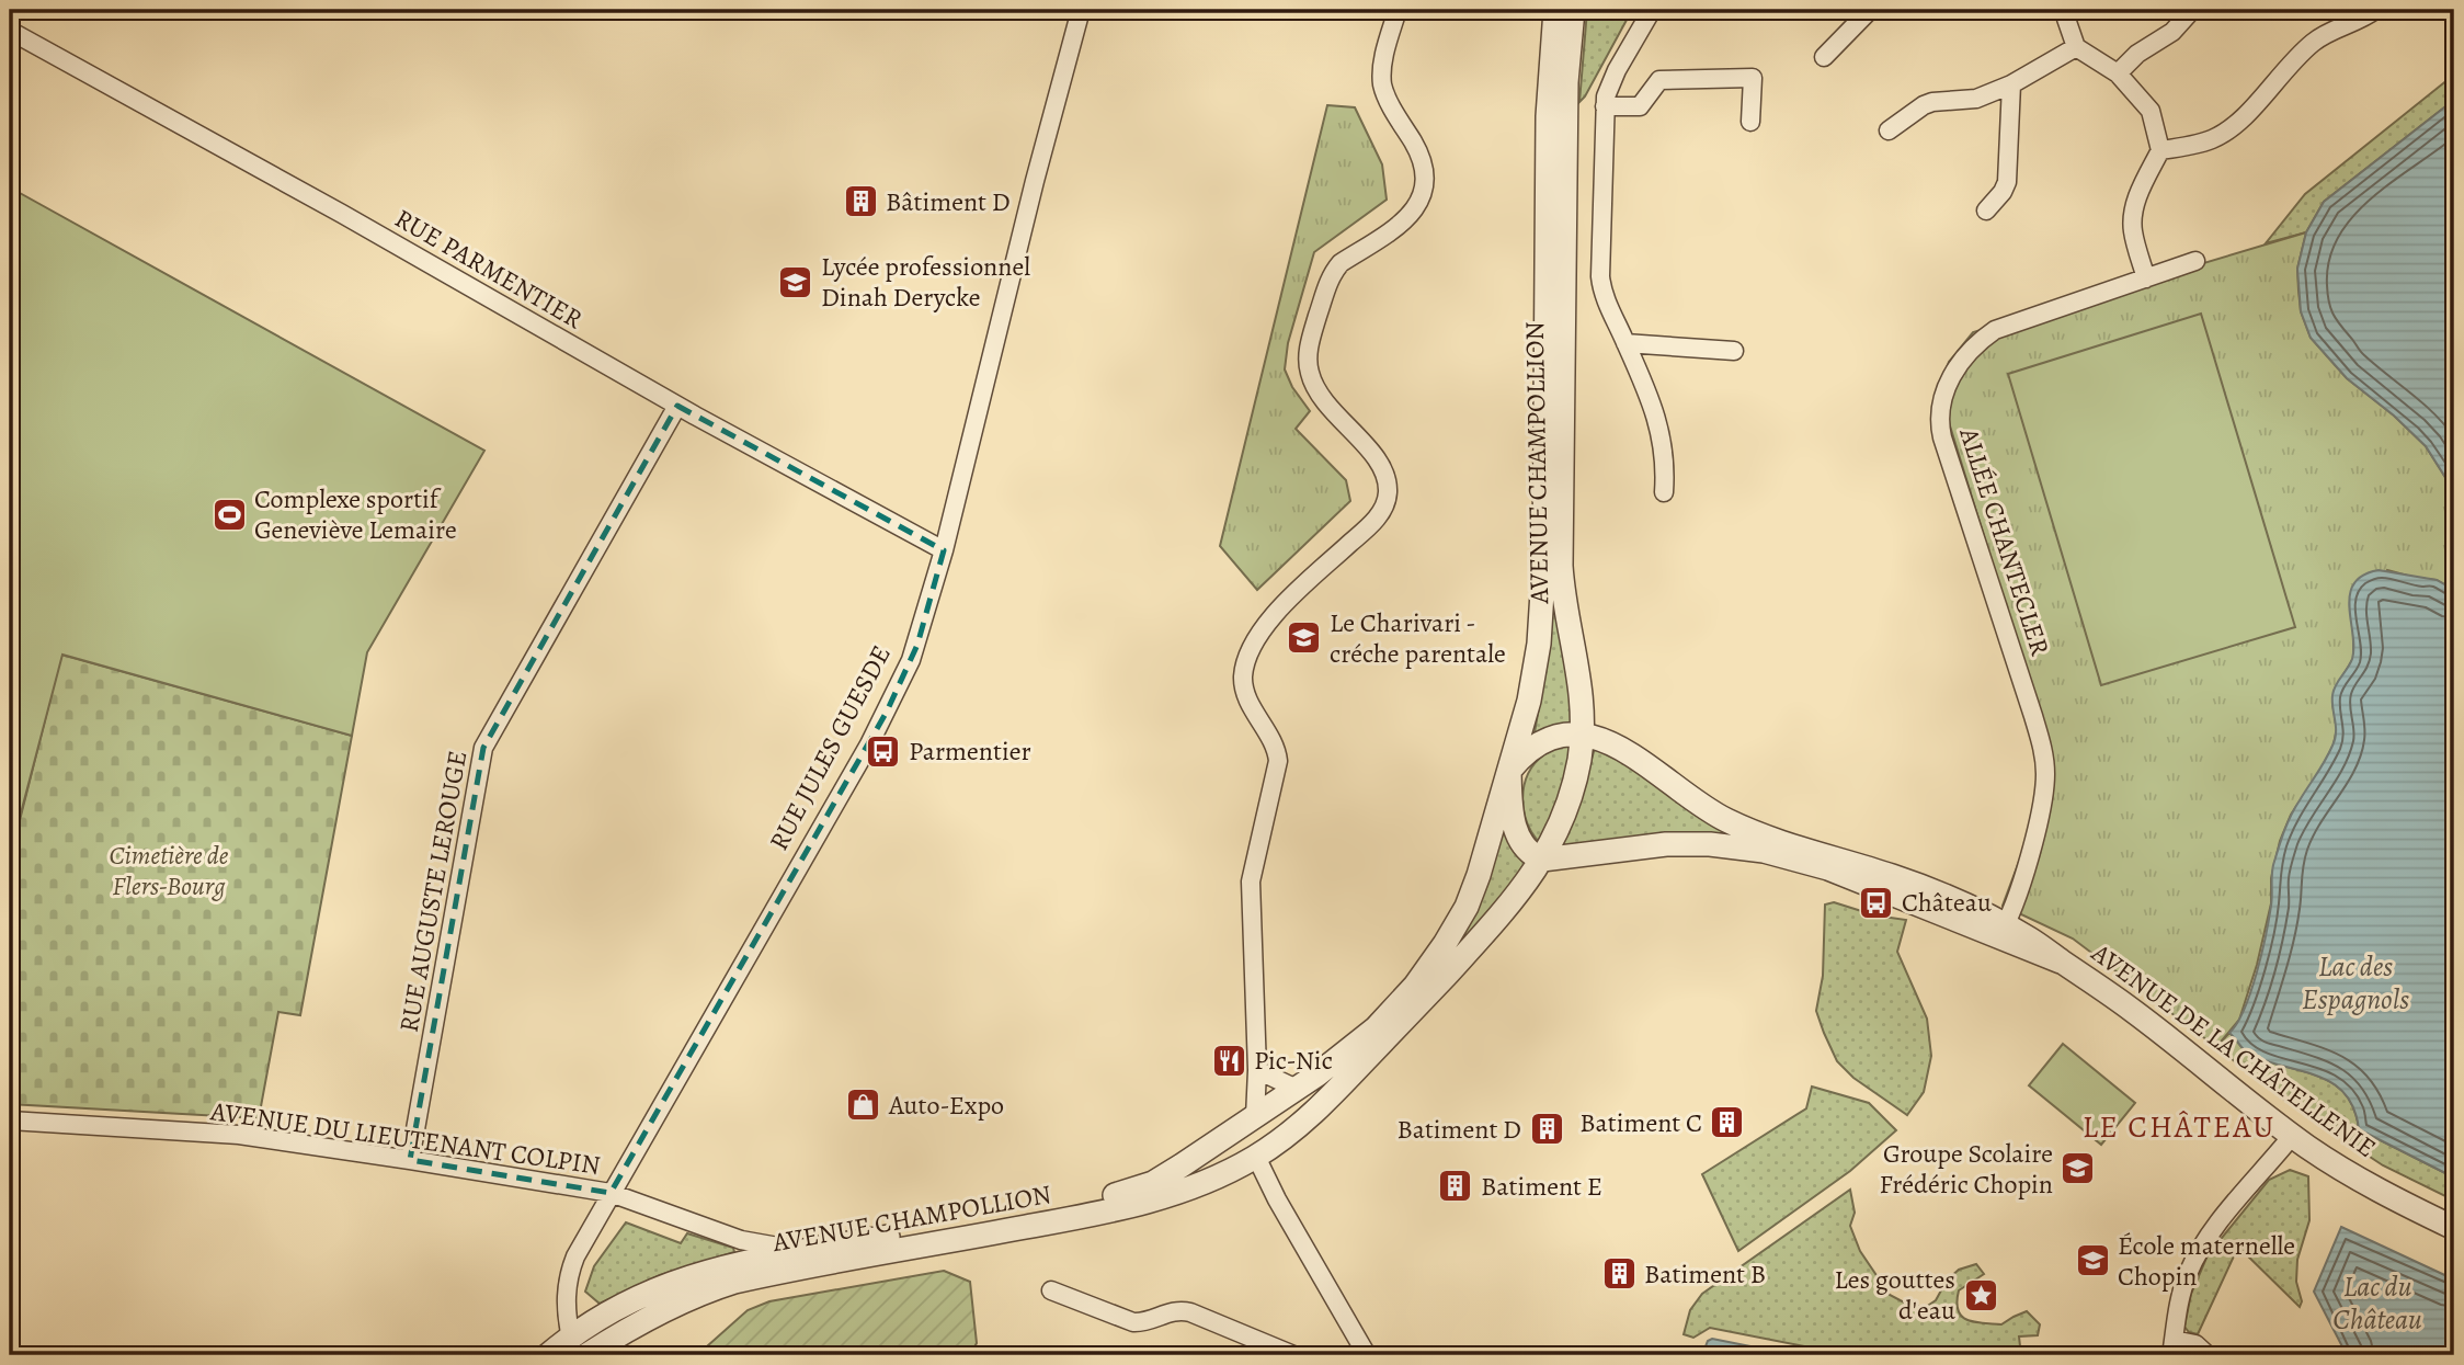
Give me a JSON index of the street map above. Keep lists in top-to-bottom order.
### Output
{
  "streets": {
    "street": [
      "RUE PARMENTIER",
      "AVENUE CHAMPOLLION",
      "ALLÉE CHANTECLER",
      "RUE JULES GUESDE",
      "RUE AUGUSTE LEROUGE",
      "AVENUE DE LA CHÂTELLENIE",
      "AVENUE DU LIEUTENANT COLPIN"
    ]
  },
  "crossings": [
    ["RUE PARMENTIER", "RUE JULES GUESDE"],
    ["RUE PARMENTIER", "RUE AUGUSTE LEROUGE"],
    ["AVENUE CHAMPOLLION", "RUE JULES GUESDE"],
    ["AVENUE CHAMPOLLION", "AVENUE DE LA CHÂTELLENIE"],
    ["AVENUE CHAMPOLLION", "AVENUE DU LIEUTENANT COLPIN"],
    ["ALLÉE CHANTECLER", "AVENUE DE LA CHÂTELLENIE"],
    ["RUE JULES GUESDE", "AVENUE DU LIEUTENANT COLPIN"],
    ["RUE AUGUSTE LEROUGE", "AVENUE DU LIEUTENANT COLPIN"]
  ],
  "districts": ["LE CHÂTEAU"],
  "water": ["Lac des Espagnols", "Lac du Château"],
  "parks": ["Cimetière de Flers-Bourg"],
  "places": {
    "building": [
      "Bâtiment D",
      "Batiment C",
      "Batiment D",
      "Batiment E",
      "Batiment B"
    ],
    "school or university": [
      "Lycée professionnel Dinah Derycke",
      "Le Charivari - créche parentale",
      "Groupe Scolaire Frédéric Chopin",
      "École maternelle Chopin"
    ],
    "sports": ["Complexe sportif Geneviève Lemaire"],
    "bus stop": ["Parmentier", "Château"],
    "restaurant": ["Pic-Nic"],
    "shop": ["Auto-Expo"],
    "place": ["Les gouttes d'eau"]
  }
}
